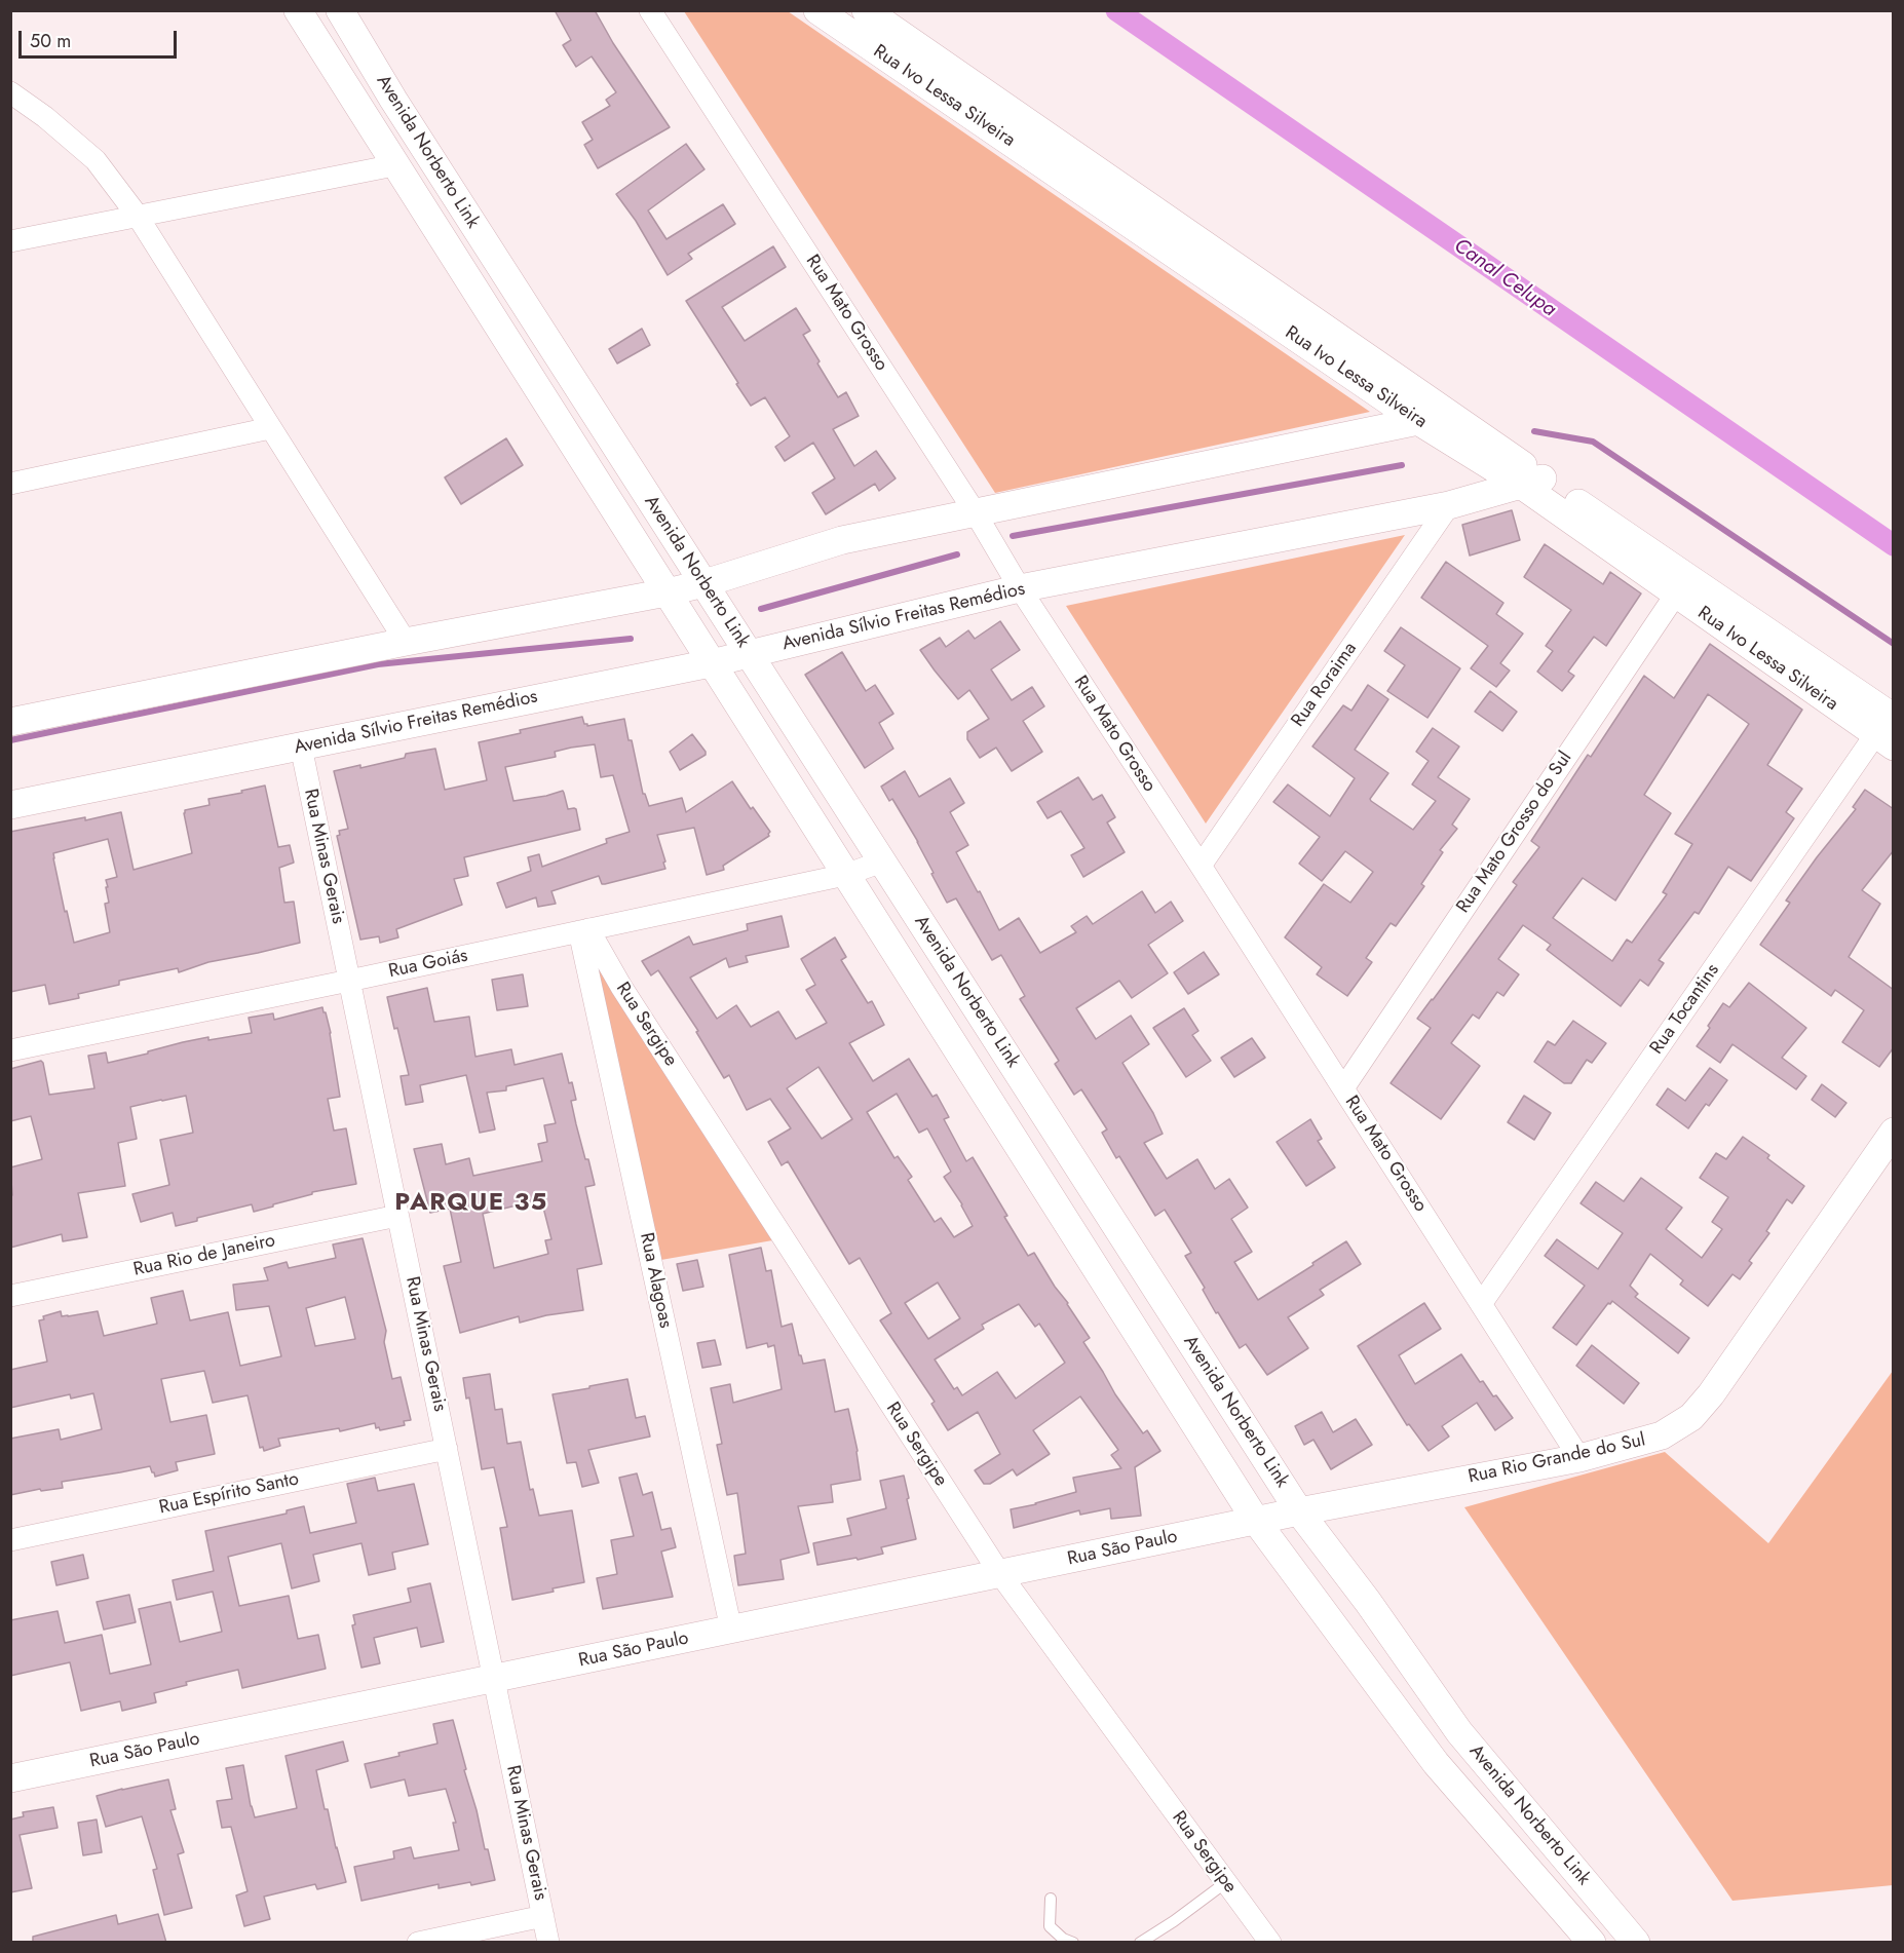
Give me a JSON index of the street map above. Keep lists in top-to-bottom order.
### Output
{
  "streets": {
    "street": [
      "Rua Ivo Lessa Silveira",
      "Avenida Norberto Link",
      "Rua Mato Grosso",
      "Avenida Sílvio Freitas Remédios",
      "Rua Roraima",
      "Rua Mato Grosso do Sul",
      "Rua Minas Gerais",
      "Rua Goiás",
      "Rua Tocantins",
      "Rua Sergipe",
      "Rua Rio de Janeiro",
      "Rua Alagoas",
      "Rua Rio Grande do Sul",
      "Rua Espírito Santo",
      "Rua São Paulo"
    ]
  },
  "crossings": [
    ["Rua Ivo Lessa Silveira", "Avenida Sílvio Freitas Remédios"],
    ["Rua Ivo Lessa Silveira", "Rua Mato Grosso do Sul"],
    ["Rua Ivo Lessa Silveira", "Rua Tocantins"],
    ["Avenida Norberto Link", "Avenida Sílvio Freitas Remédios"],
    ["Avenida Norberto Link", "Rua Goiás"],
    ["Avenida Norberto Link", "Rua Rio Grande do Sul"],
    ["Avenida Norberto Link", "Rua São Paulo"],
    ["Rua Mato Grosso", "Avenida Sílvio Freitas Remédios"],
    ["Rua Mato Grosso", "Rua Roraima"],
    ["Rua Mato Grosso", "Rua Mato Grosso do Sul"],
    ["Rua Mato Grosso", "Rua Tocantins"],
    ["Rua Mato Grosso", "Rua Rio Grande do Sul"],
    ["Avenida Sílvio Freitas Remédios", "Rua Roraima"],
    ["Avenida Sílvio Freitas Remédios", "Rua Minas Gerais"],
    ["Rua Minas Gerais", "Rua Goiás"],
    ["Rua Minas Gerais", "Rua Rio de Janeiro"],
    ["Rua Minas Gerais", "Rua Espírito Santo"],
    ["Rua Minas Gerais", "Rua São Paulo"],
    ["Rua Goiás", "Rua Sergipe"],
    ["Rua Goiás", "Rua Alagoas"],
    ["Rua Sergipe", "Rua Alagoas"],
    ["Rua Sergipe", "Rua São Paulo"],
    ["Rua Alagoas", "Rua São Paulo"],
    ["Rua Rio Grande do Sul", "Rua São Paulo"]
  ],
  "districts": ["PARQUE 35"],
  "water": ["Canal Celupa"],
  "scale_bar": "50 m"
}
